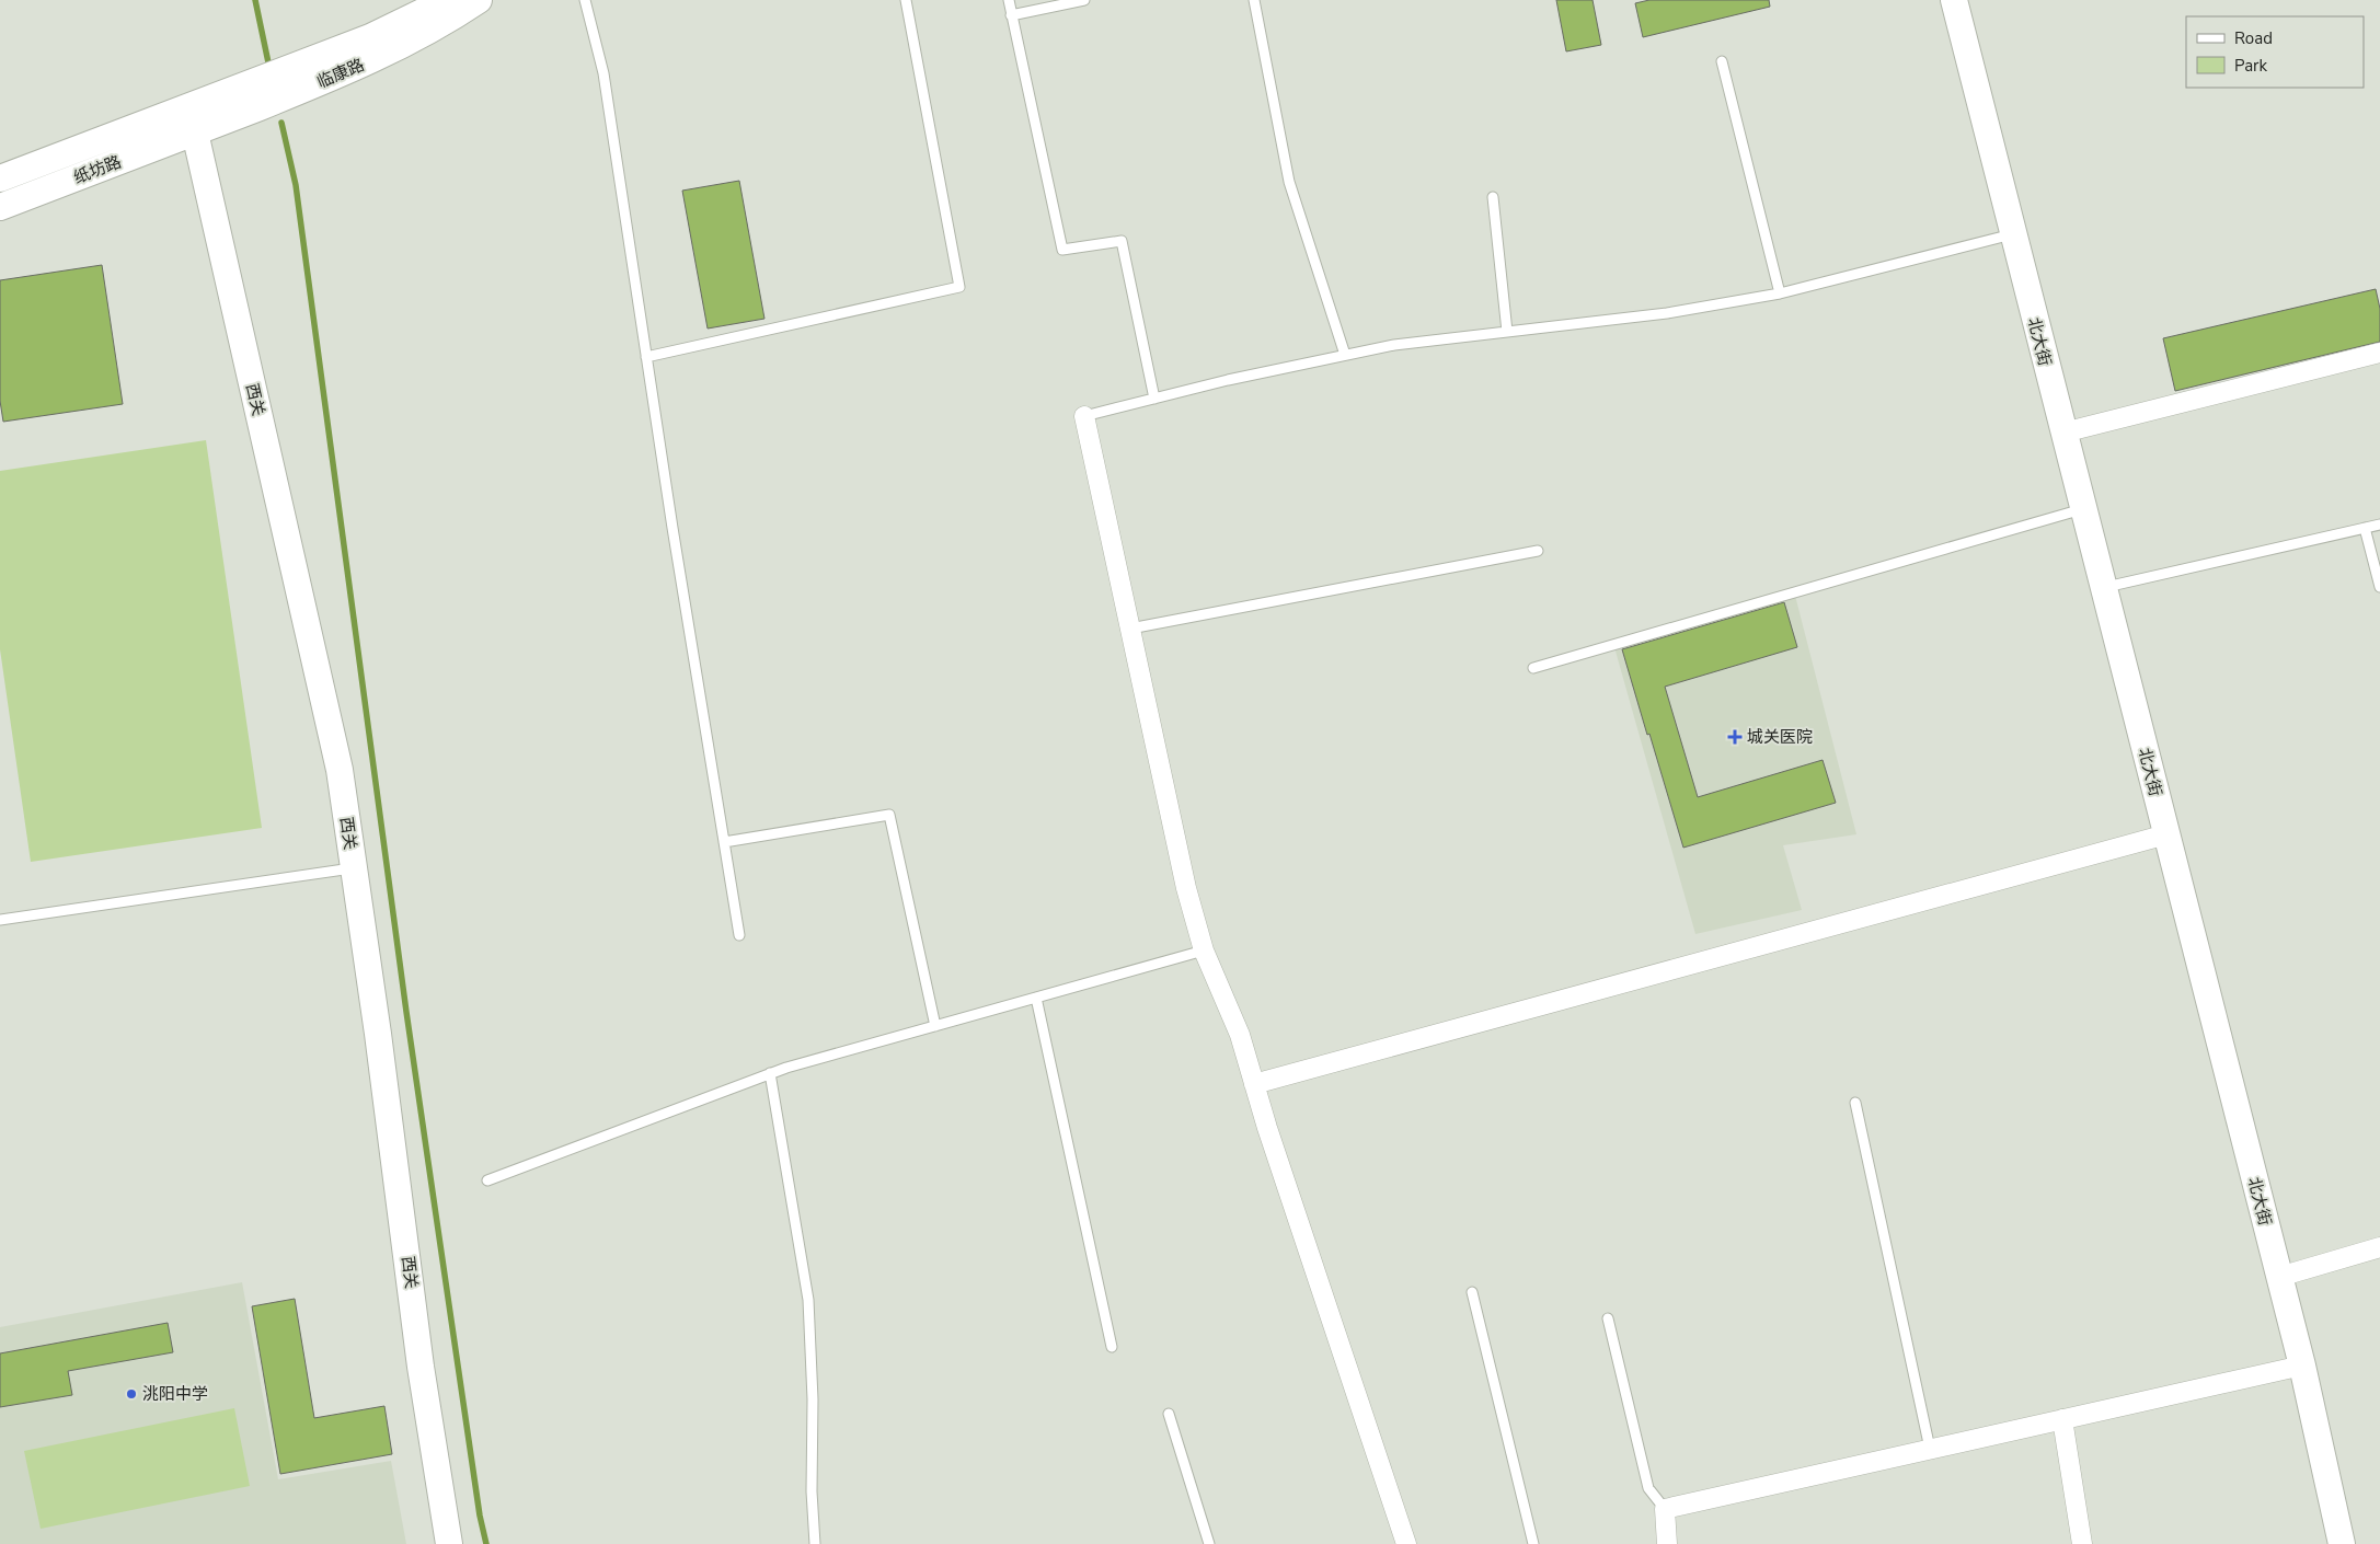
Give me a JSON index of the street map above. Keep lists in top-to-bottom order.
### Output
{
  "streets": {
    "main road": [
      "临康路",
      "纸坊路",
      "北大街",
      "西关"
    ]
  },
  "crossings": [
    ["临康路", "纸坊路"],
    ["临康路", "西关"],
    ["纸坊路", "西关"]
  ],
  "places": {
    "health": ["城关医院"],
    "other": ["洮阳中学"]
  },
  "legend": ["Road", "Park"]
}
